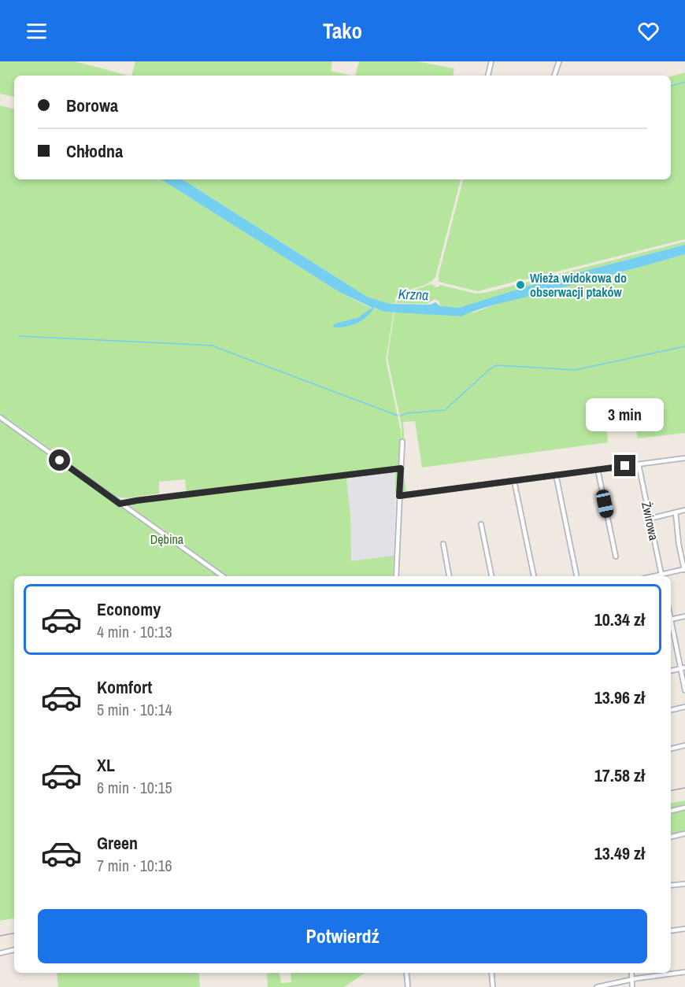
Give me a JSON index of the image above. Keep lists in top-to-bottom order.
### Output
{
  "streets": {
    "street": ["Żwirowa"]
  },
  "water": ["Krzna"],
  "parks": ["Dębina"],
  "places": ["Wieża widokowa do obserwacji ptaków"],
  "page": {
    "header": "Tako",
    "banner": ["Borowa", "Chłodna"],
    "bubble": "3 min",
    "list": [
      {
        "name": "Economy",
        "note": "4 min · 10:13",
        "value": "10.34 zł"
      },
      {
        "name": "Komfort",
        "note": "5 min · 10:14",
        "value": "13.96 zł"
      },
      {
        "name": "XL",
        "note": "6 min · 10:15",
        "value": "17.58 zł"
      },
      {
        "name": "Green",
        "note": "7 min · 10:16",
        "value": "13.49 zł"
      }
    ],
    "buttons": "Potwierdź"
  }
}
